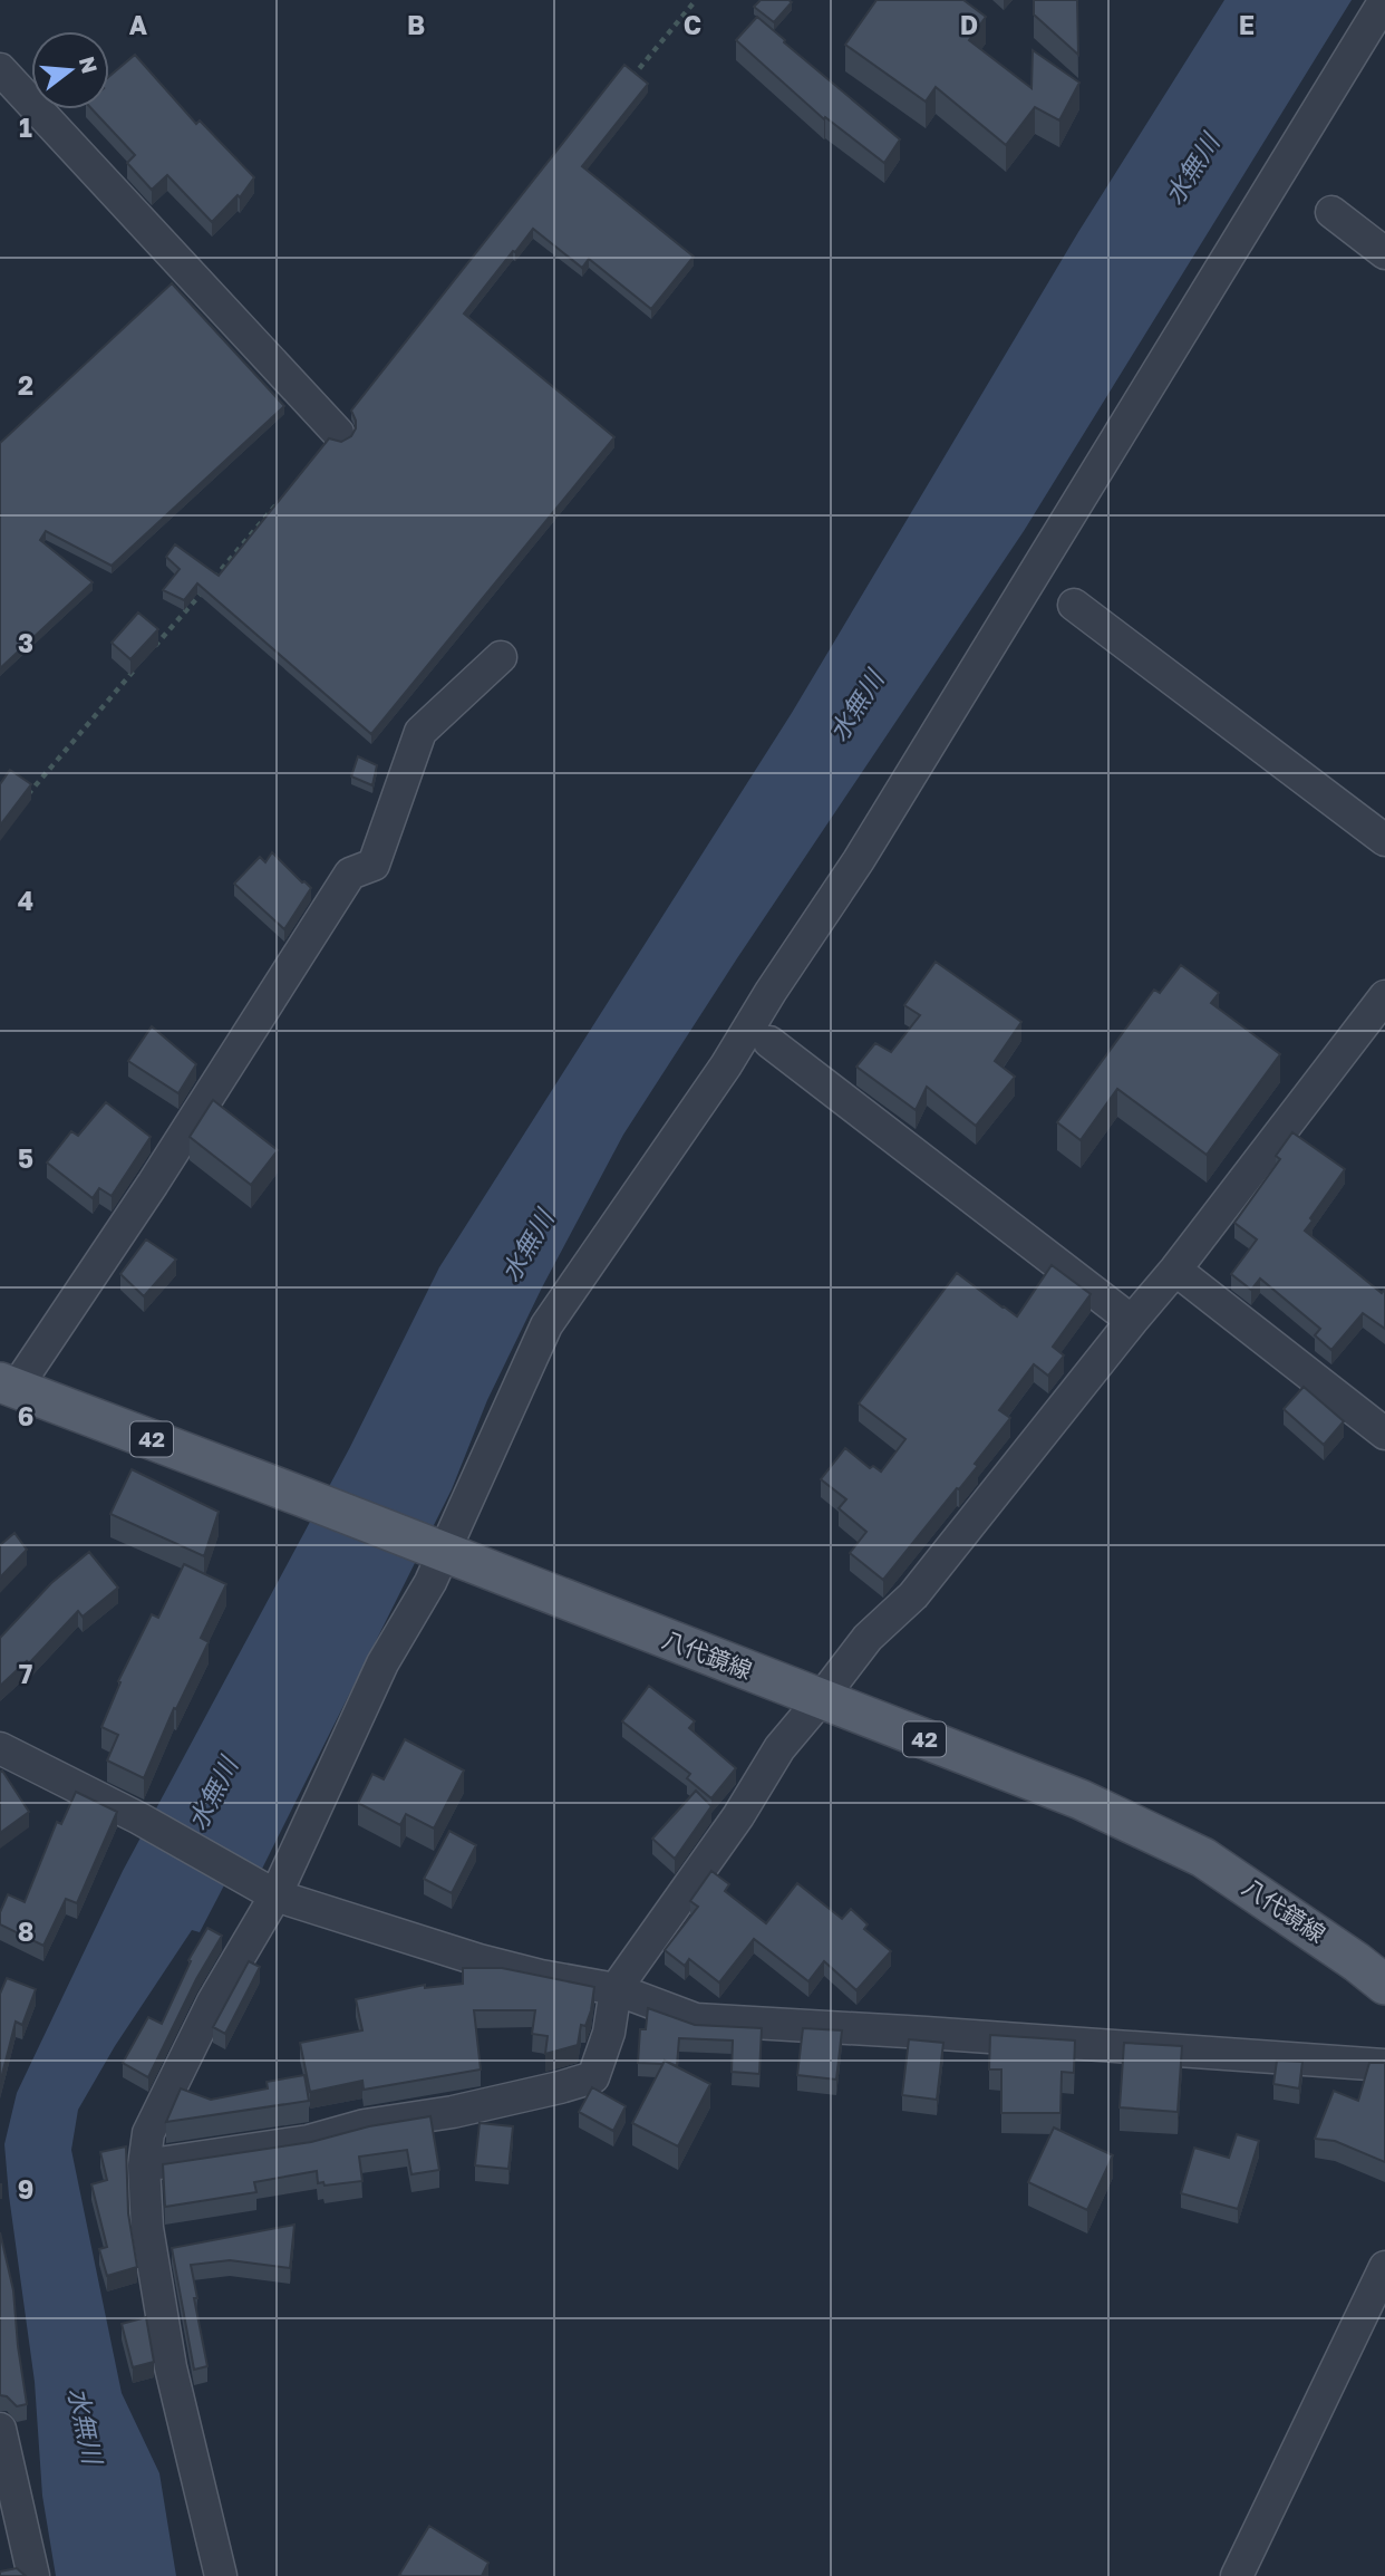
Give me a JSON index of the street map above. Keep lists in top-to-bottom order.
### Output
{
  "streets": {
    "main road": ["42", "八代鏡線"]
  },
  "water": ["水無川"],
  "north": "right",
  "grid": {
    "columns": [
      "A",
      "B",
      "C",
      "D",
      "E"
    ],
    "rows": [
      "1",
      "2",
      "3",
      "4",
      "5",
      "6",
      "7",
      "8",
      "9"
    ]
  }
}
